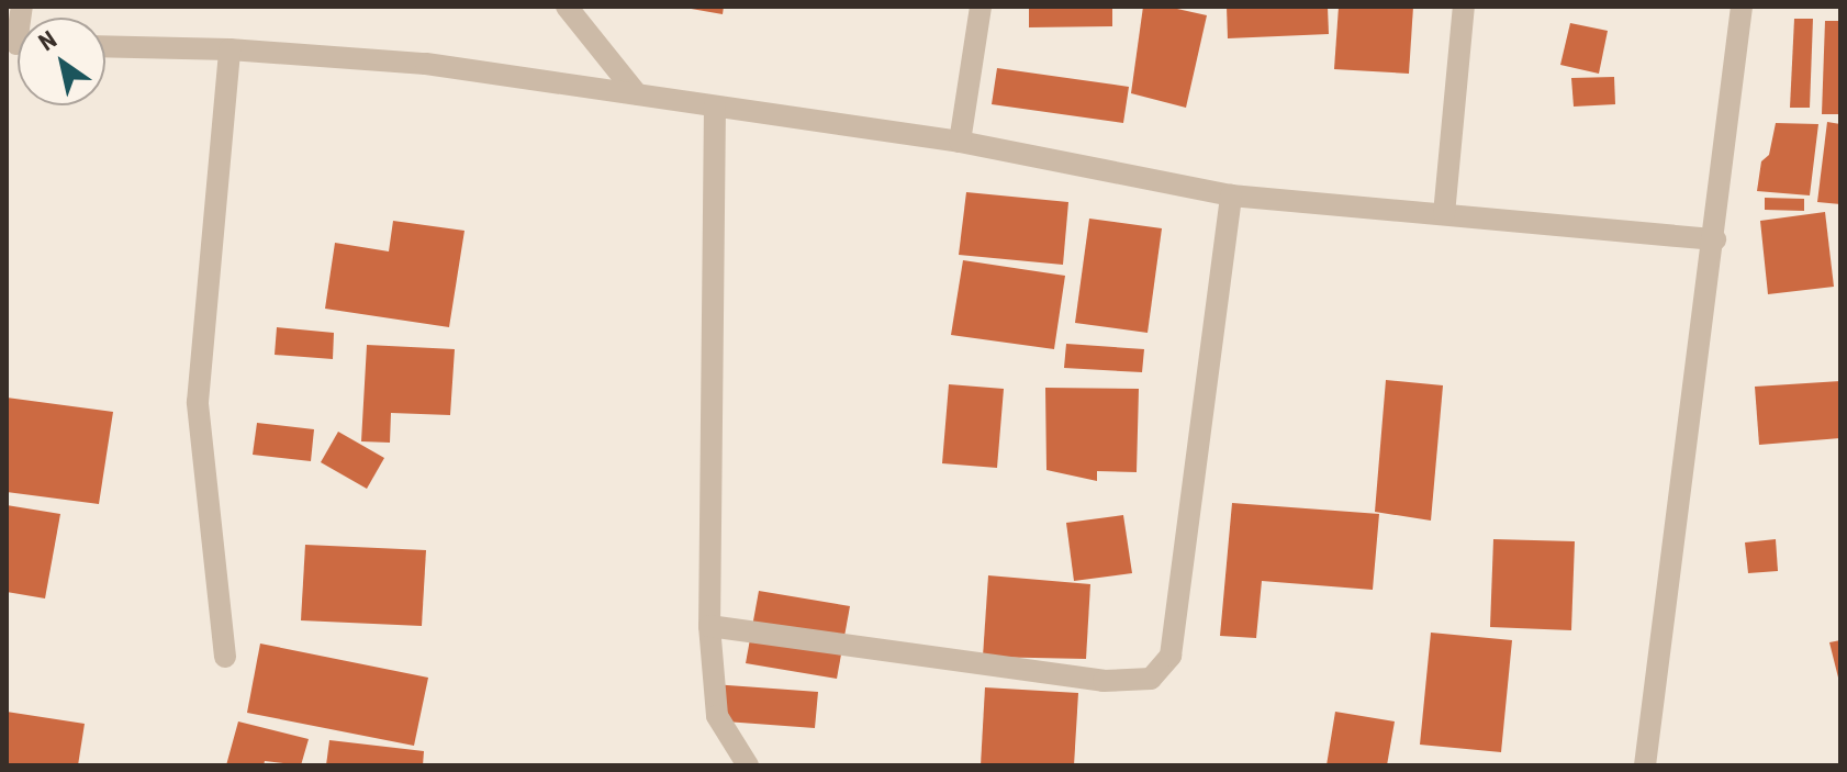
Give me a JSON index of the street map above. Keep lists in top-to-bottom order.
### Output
{
  "north": "top left"
}
